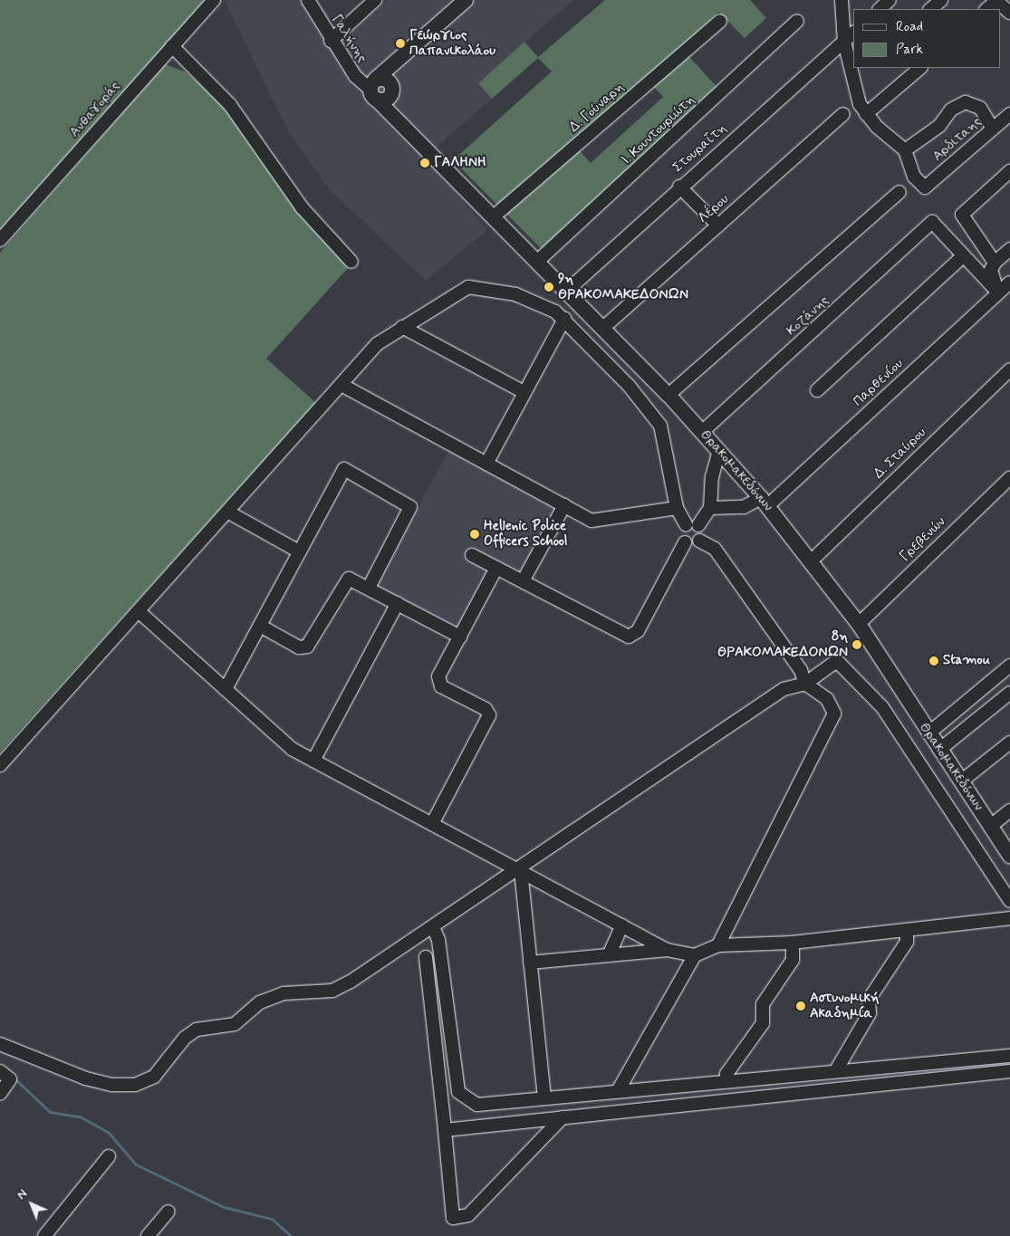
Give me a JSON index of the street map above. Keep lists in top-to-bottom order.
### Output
{
  "streets": {
    "main road": ["Θρακομακεδόνων"],
    "street": [
      "Γαλήνης",
      "Δ. Γούναρη",
      "Ανθαγοράς",
      "Ι. Κουντουριώτη",
      "Αρδιταης",
      "Στουραΐτη",
      "Λέρου",
      "Κοζάνης",
      "Παρθενίου",
      "Δ. Σταύρου",
      "Γρεβενών"
    ]
  },
  "crossings": [
    ["Γαλήνης", "Θρακομακεδόνων"],
    ["Δ. Γούναρη", "Θρακομακεδόνων"],
    ["Ι. Κουντουριώτη", "Θρακομακεδόνων"],
    ["Στουραΐτη", "Θρακομακεδόνων"],
    ["Λέρου", "Θρακομακεδόνων"],
    ["Κοζάνης", "Θρακομακεδόνων"],
    ["Παρθενίου", "Θρακομακεδόνων"],
    ["Δ. Σταύρου", "Θρακομακεδόνων"],
    ["Θρακομακεδόνων", "Γρεβενών"]
  ],
  "places": [
    "Γεώργιος Παπανικολάου",
    "ΓΑΛΗΝΗ",
    "9η ΘΡΑΚΟΜΑΚΕΔΟΝΩΝ",
    "Hellenic Police Officers School",
    "8η ΘΡΑΚΟΜΑΚΕΔΟΝΩΝ",
    "Stamou",
    "Αστυνομική Ακαδημία"
  ],
  "legend": ["Road", "Park"],
  "north": "top left"
}
